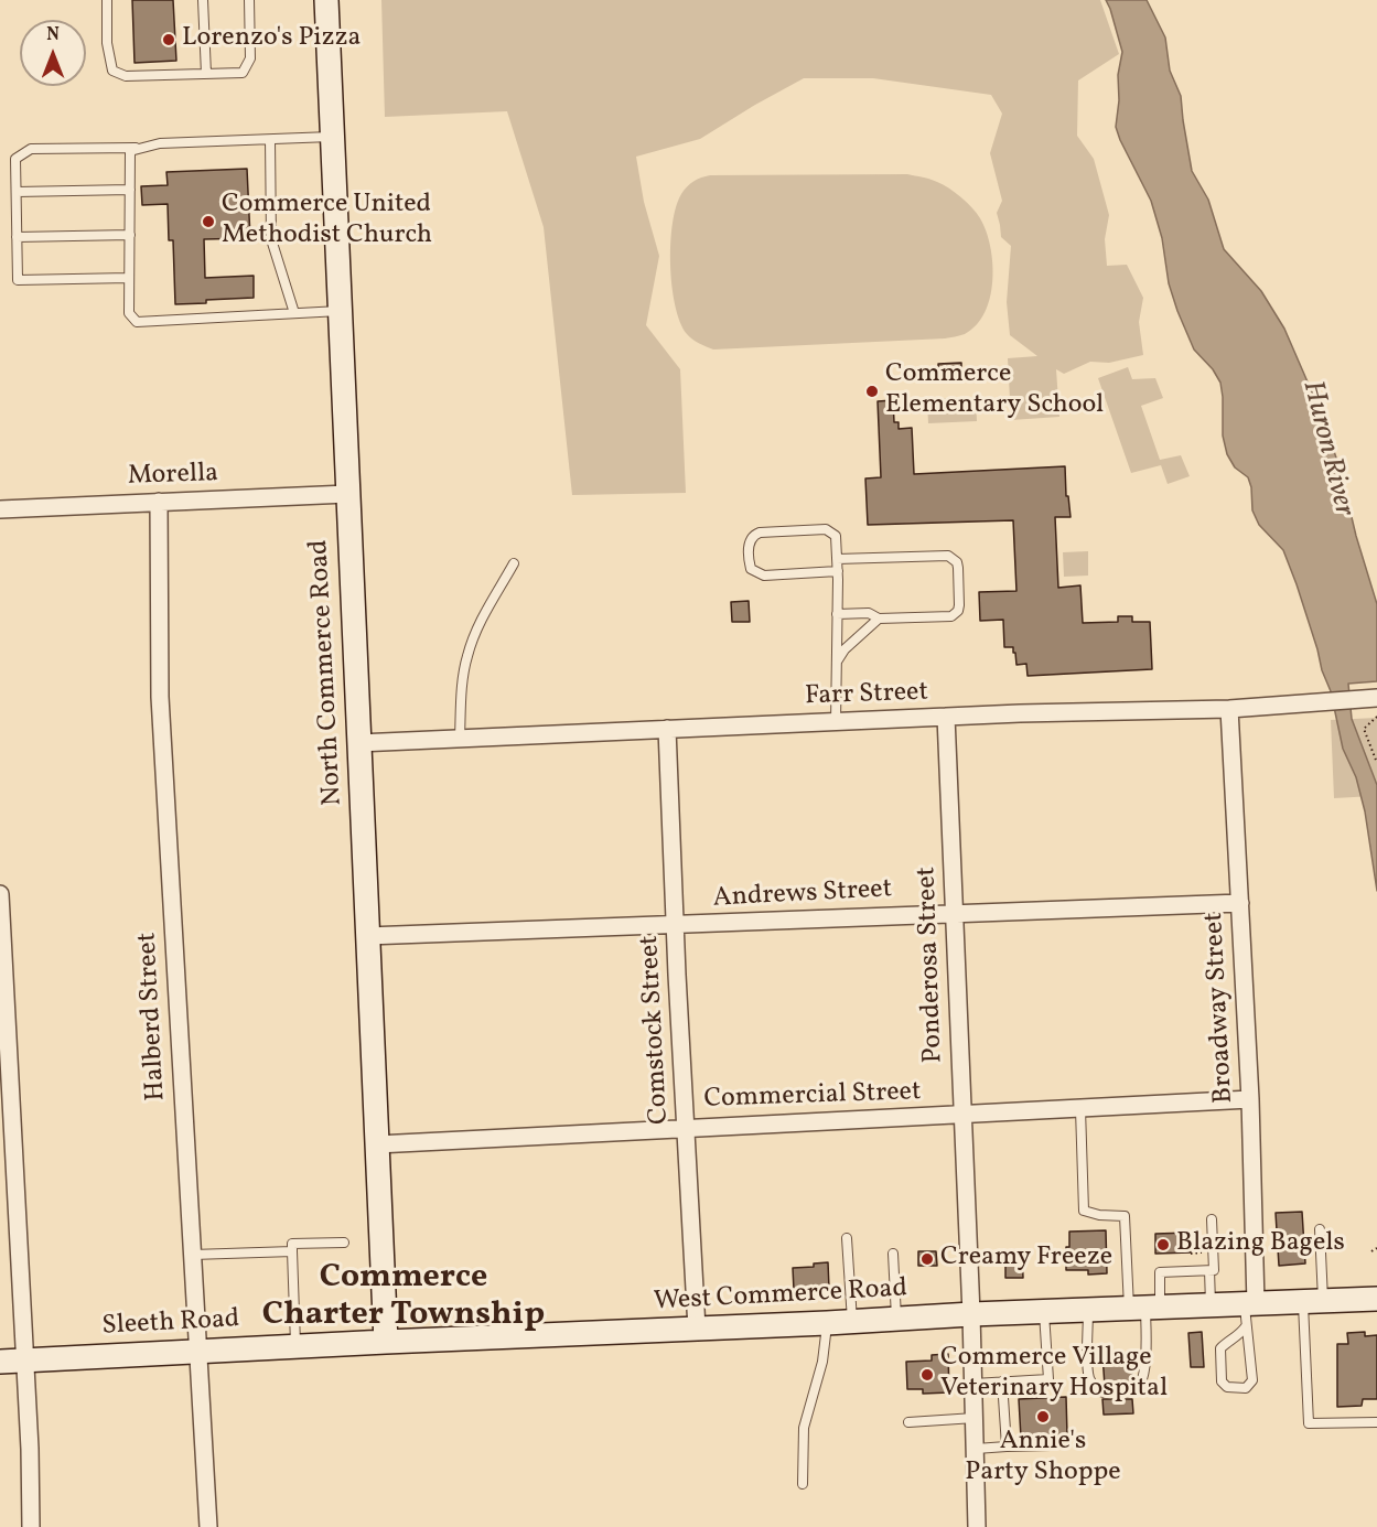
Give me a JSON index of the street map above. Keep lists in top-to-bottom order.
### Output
{
  "streets": {
    "main road": ["North Commerce Road", "West Commerce Road", "Sleeth Road"],
    "street": [
      "Morella",
      "Farr Street",
      "Andrews Street",
      "Ponderosa Street",
      "Broadway Street",
      "Halberd Street",
      "Comstock Street",
      "Commercial Street"
    ]
  },
  "crossings": [
    ["Morella", "North Commerce Road"],
    ["Morella", "Halberd Street"],
    ["North Commerce Road", "Farr Street"],
    ["North Commerce Road", "Andrews Street"],
    ["North Commerce Road", "Commercial Street"],
    ["North Commerce Road", "West Commerce Road"],
    ["North Commerce Road", "Sleeth Road"],
    ["Farr Street", "Ponderosa Street"],
    ["Farr Street", "Broadway Street"],
    ["Farr Street", "Comstock Street"],
    ["Andrews Street", "Ponderosa Street"],
    ["Andrews Street", "Broadway Street"],
    ["Andrews Street", "Comstock Street"],
    ["Ponderosa Street", "Commercial Street"],
    ["Ponderosa Street", "West Commerce Road"],
    ["Broadway Street", "Commercial Street"],
    ["Broadway Street", "West Commerce Road"],
    ["Halberd Street", "Sleeth Road"],
    ["Comstock Street", "Commercial Street"],
    ["Comstock Street", "West Commerce Road"],
    ["West Commerce Road", "Sleeth Road"]
  ],
  "districts": ["Commerce Charter Township"],
  "water": ["Huron River"],
  "places": [
    "Lorenzo's Pizza",
    "Commerce United Methodist Church",
    "Commerce Elementary School",
    "Blazing Bagels",
    "Creamy Freeze",
    "Commerce Village Veterinary Hospital",
    "Annie's Party Shoppe"
  ],
  "north": "top"
}
